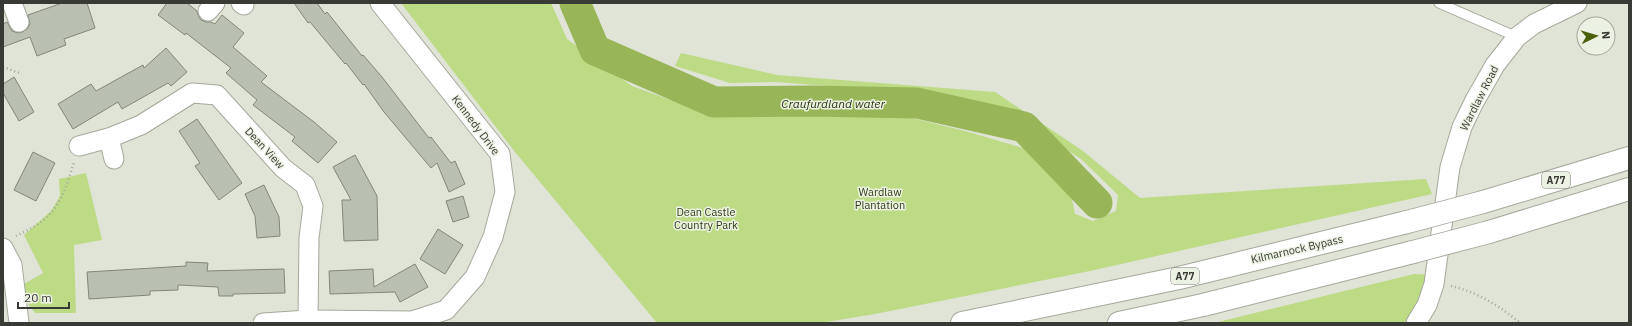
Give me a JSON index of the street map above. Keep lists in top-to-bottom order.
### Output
{
  "streets": {
    "highway": ["A77", "Kilmarnock Bypass"],
    "street": ["Wardlaw Road", "Kennedy Drive", "Dean View"]
  },
  "crossings": [
    ["Kennedy Drive", "Dean View"]
  ],
  "water": ["Craufurdland water"],
  "parks": ["Wardlaw Plantation", "Dean Castle Country Park"],
  "scale_bar": "20 m",
  "north": "right"
}
